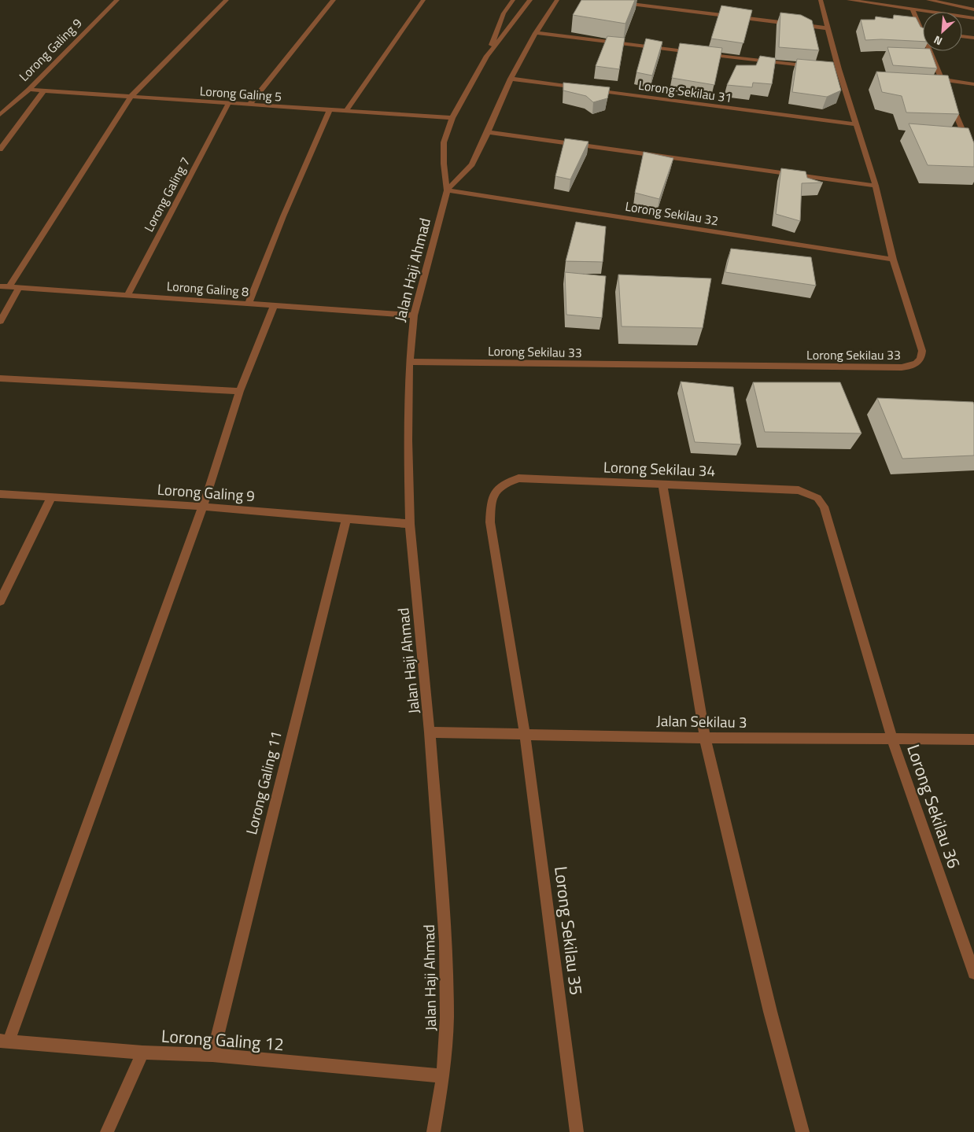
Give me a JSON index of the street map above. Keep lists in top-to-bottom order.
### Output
{
  "streets": {
    "street": [
      "Lorong Galing 9",
      "Lorong Sekilau 31",
      "Lorong Galing 5",
      "Lorong Galing 7",
      "Lorong Sekilau 32",
      "Jalan Haji Ahmad",
      "Lorong Galing 8",
      "Lorong Sekilau 33",
      "Lorong Sekilau 34",
      "Jalan Sekilau 3",
      "Lorong Galing 11",
      "Lorong Sekilau 36",
      "Lorong Sekilau 35",
      "Lorong Galing 12"
    ]
  },
  "crossings": [
    ["Lorong Galing 9", "Lorong Galing 5"],
    ["Lorong Galing 9", "Jalan Haji Ahmad"],
    ["Lorong Galing 9", "Lorong Galing 11"],
    ["Lorong Sekilau 31", "Jalan Haji Ahmad"],
    ["Lorong Sekilau 31", "Lorong Sekilau 33"],
    ["Lorong Galing 5", "Lorong Galing 7"],
    ["Lorong Galing 5", "Jalan Haji Ahmad"],
    ["Lorong Galing 7", "Lorong Galing 8"],
    ["Lorong Sekilau 32", "Jalan Haji Ahmad"],
    ["Lorong Sekilau 32", "Lorong Sekilau 33"],
    ["Jalan Haji Ahmad", "Lorong Galing 8"],
    ["Jalan Haji Ahmad", "Lorong Sekilau 33"],
    ["Jalan Haji Ahmad", "Jalan Sekilau 3"],
    ["Jalan Haji Ahmad", "Lorong Galing 12"],
    ["Lorong Sekilau 34", "Jalan Sekilau 3"],
    ["Lorong Sekilau 34", "Lorong Sekilau 36"],
    ["Lorong Sekilau 34", "Lorong Sekilau 35"],
    ["Jalan Sekilau 3", "Lorong Sekilau 36"],
    ["Jalan Sekilau 3", "Lorong Sekilau 35"],
    ["Lorong Galing 11", "Lorong Galing 12"]
  ],
  "north": "bottom left"
}
